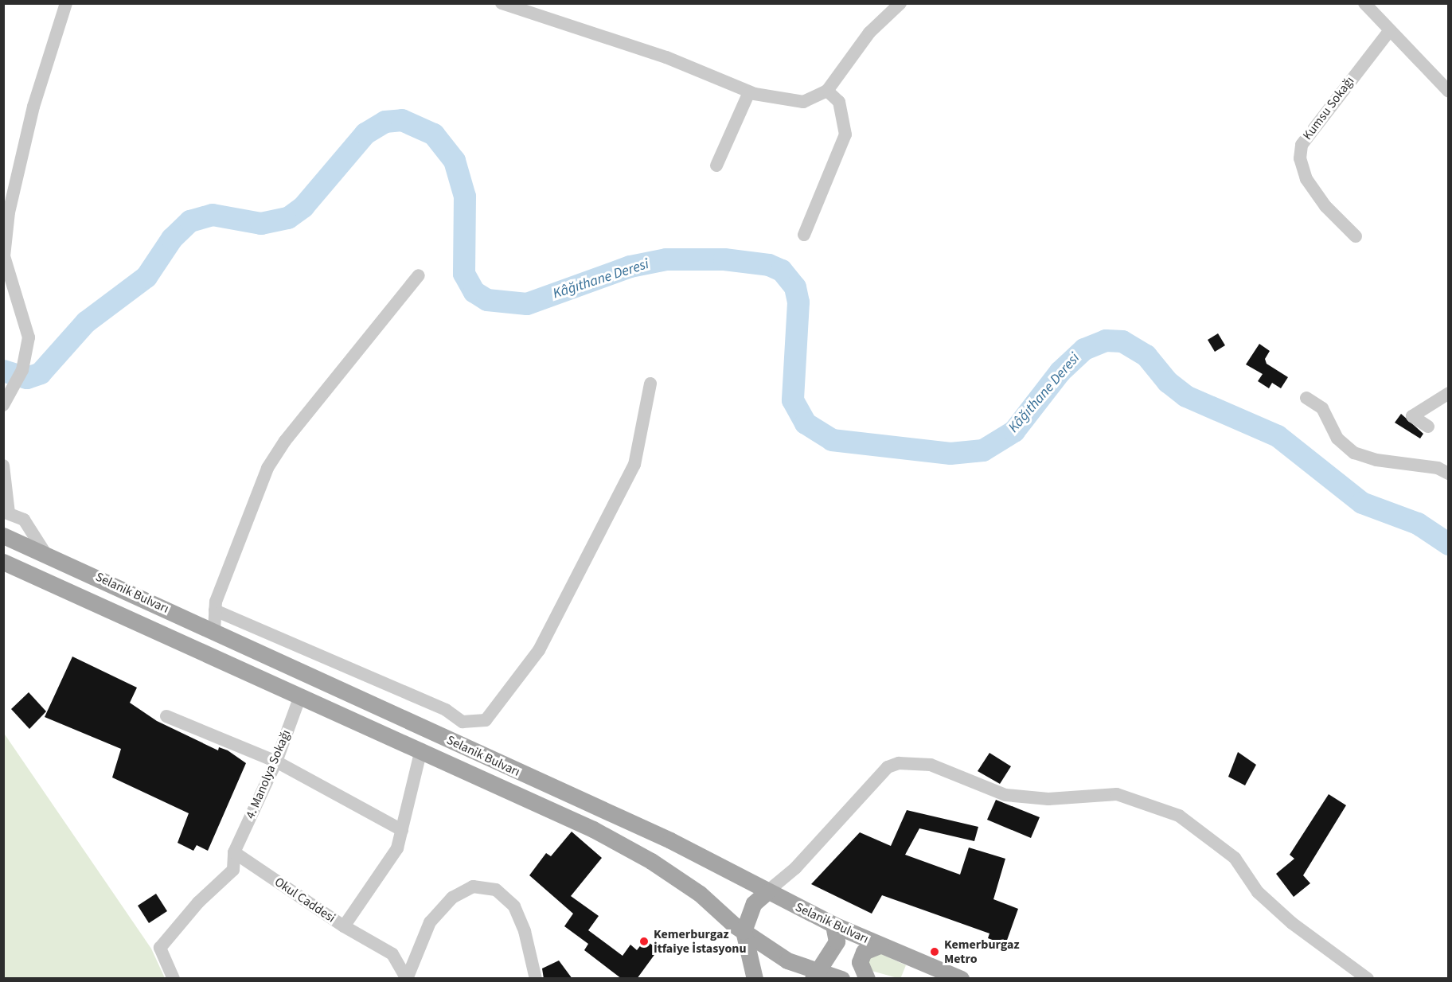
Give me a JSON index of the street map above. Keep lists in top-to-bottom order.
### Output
{
  "streets": {
    "main road": ["Selanik Bulvarı"],
    "street": ["Kumsu Sokağı", "4. Manolya Sokağı", "Okul Caddesi"]
  },
  "crossings": [
    ["Selanik Bulvarı", "4. Manolya Sokağı"],
    ["Selanik Bulvarı", "Okul Caddesi"],
    ["4. Manolya Sokağı", "Okul Caddesi"]
  ],
  "water": ["Kâğıthane Deresi"],
  "places": ["Kemerburgaz İtfaiye İstasyonu", "Kemerburgaz Metro"]
}
